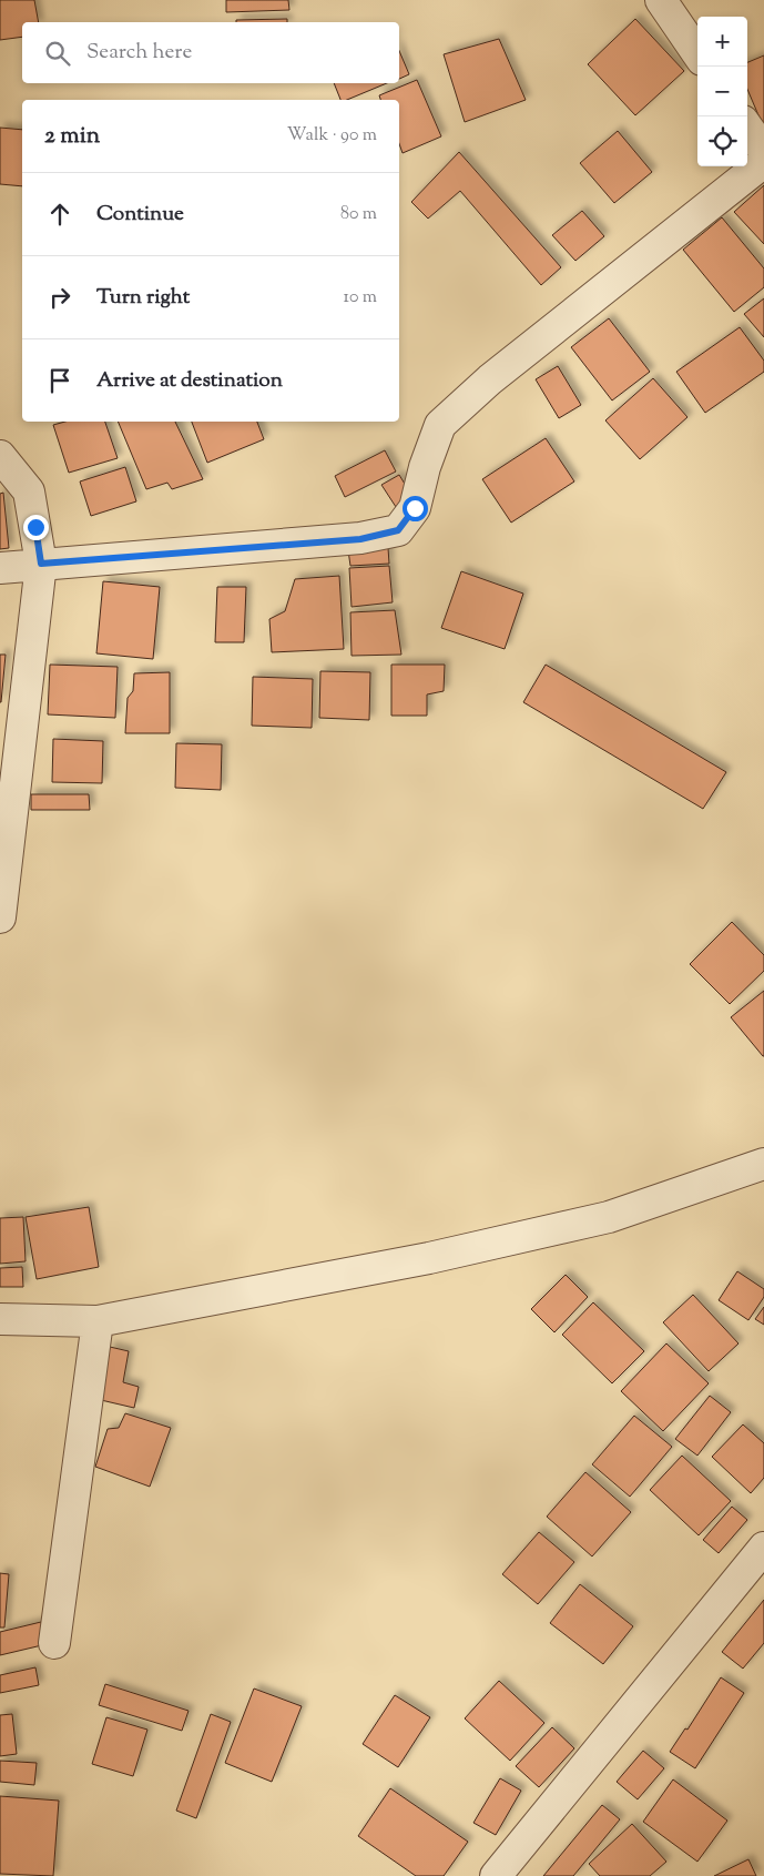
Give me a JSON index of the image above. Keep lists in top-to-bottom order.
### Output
{
  "page": {
    "map_buttons": ["+", "−"],
    "search": "Search here",
    "heading": ["2 min", "Walk · 90 m"],
    "list": [
      ["Continue", "80 m"],
      ["Turn right", "10 m"],
      "Arrive at destination"
    ]
  }
}
